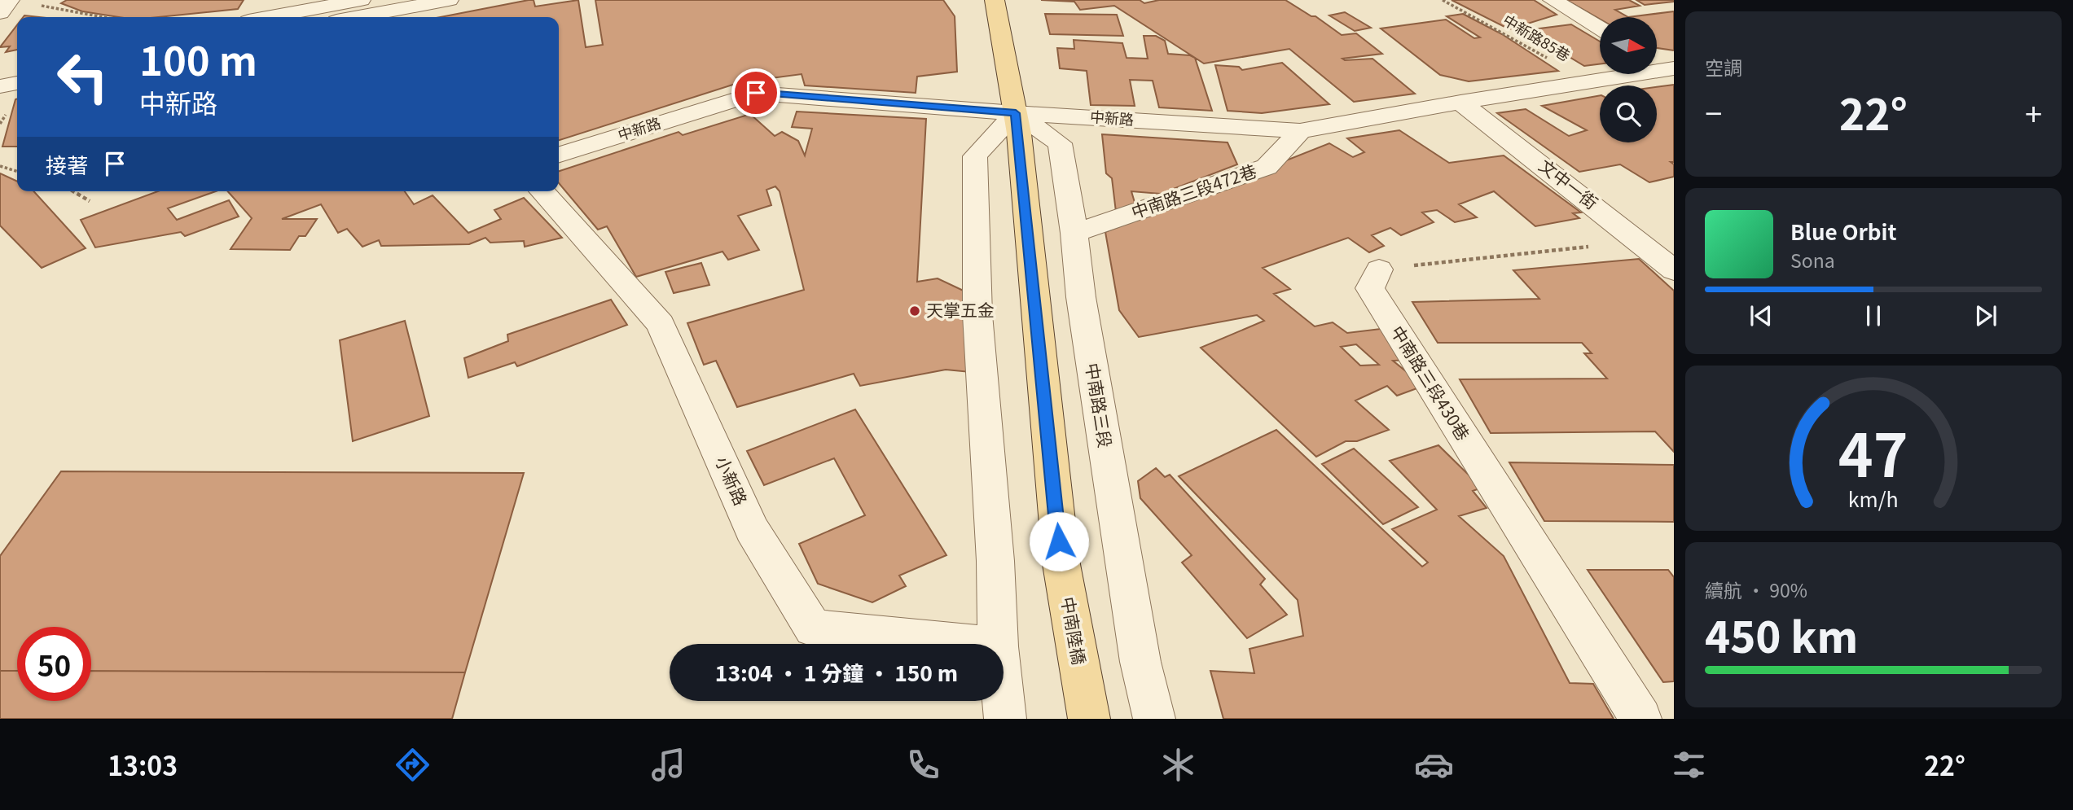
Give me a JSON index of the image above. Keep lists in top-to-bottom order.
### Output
{
  "streets": {
    "main road": ["中南陸橋"],
    "street": [
      "中新路",
      "文中一街",
      "中南路三段472巷",
      "中南路三段430巷",
      "中南路三段",
      "小新路"
    ],
    "path": ["中新路85巷"]
  },
  "crossings": [
    ["中新路85巷", "中新路"],
    ["中新路", "文中一街"],
    ["中新路", "中南路三段472巷"],
    ["中新路", "中南路三段"],
    ["中新路", "中南陸橋"],
    ["中南路三段472巷", "中南路三段"],
    ["中南路三段", "中南陸橋"]
  ],
  "places": ["天掌五金"],
  "north": "right",
  "page": {
    "tile": [
      "空調",
      ["續航 · 90%", "450 km"]
    ],
    "turn": ["100 m", "中新路"],
    "heat": ["−", "22°", "+"],
    "then": "接著",
    "song": ["Blue Orbit", "Sona"],
    "limit": "50",
    "trip": "13:04 · 1 分鐘 · 150 m",
    "tabs": ["13:03", "22°"],
    "gauge": ["47", "km/h"]
  }
}
